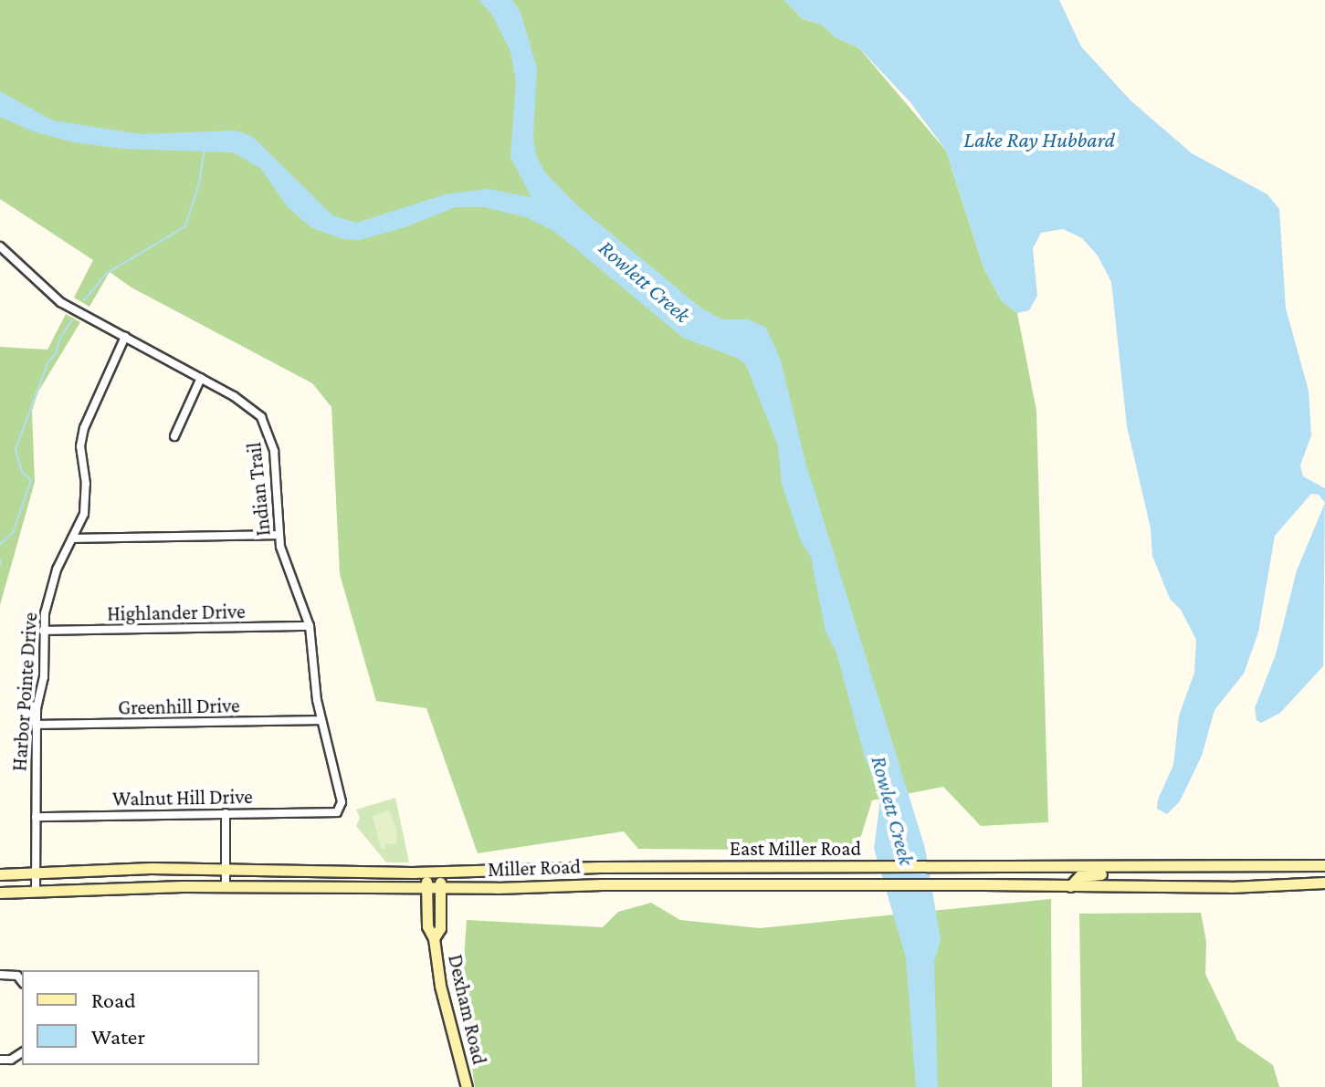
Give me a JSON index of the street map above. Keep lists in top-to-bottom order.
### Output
{
  "streets": {
    "main road": ["East Miller Road", "Miller Road", "Dexham Road"],
    "street": [
      "Indian Trail",
      "Highlander Drive",
      "Harbor Pointe Drive",
      "Greenhill Drive",
      "Walnut Hill Drive"
    ]
  },
  "crossings": [
    ["Indian Trail", "Highlander Drive"],
    ["Indian Trail", "Harbor Pointe Drive"],
    ["Indian Trail", "Greenhill Drive"],
    ["Indian Trail", "Walnut Hill Drive"],
    ["Highlander Drive", "Harbor Pointe Drive"],
    ["Harbor Pointe Drive", "Greenhill Drive"],
    ["Harbor Pointe Drive", "Walnut Hill Drive"],
    ["Harbor Pointe Drive", "Miller Road"],
    ["East Miller Road", "Dexham Road"],
    ["Miller Road", "Dexham Road"]
  ],
  "water": ["Lake Ray Hubbard", "Rowlett Creek"],
  "legend": ["Road", "Water"]
}
